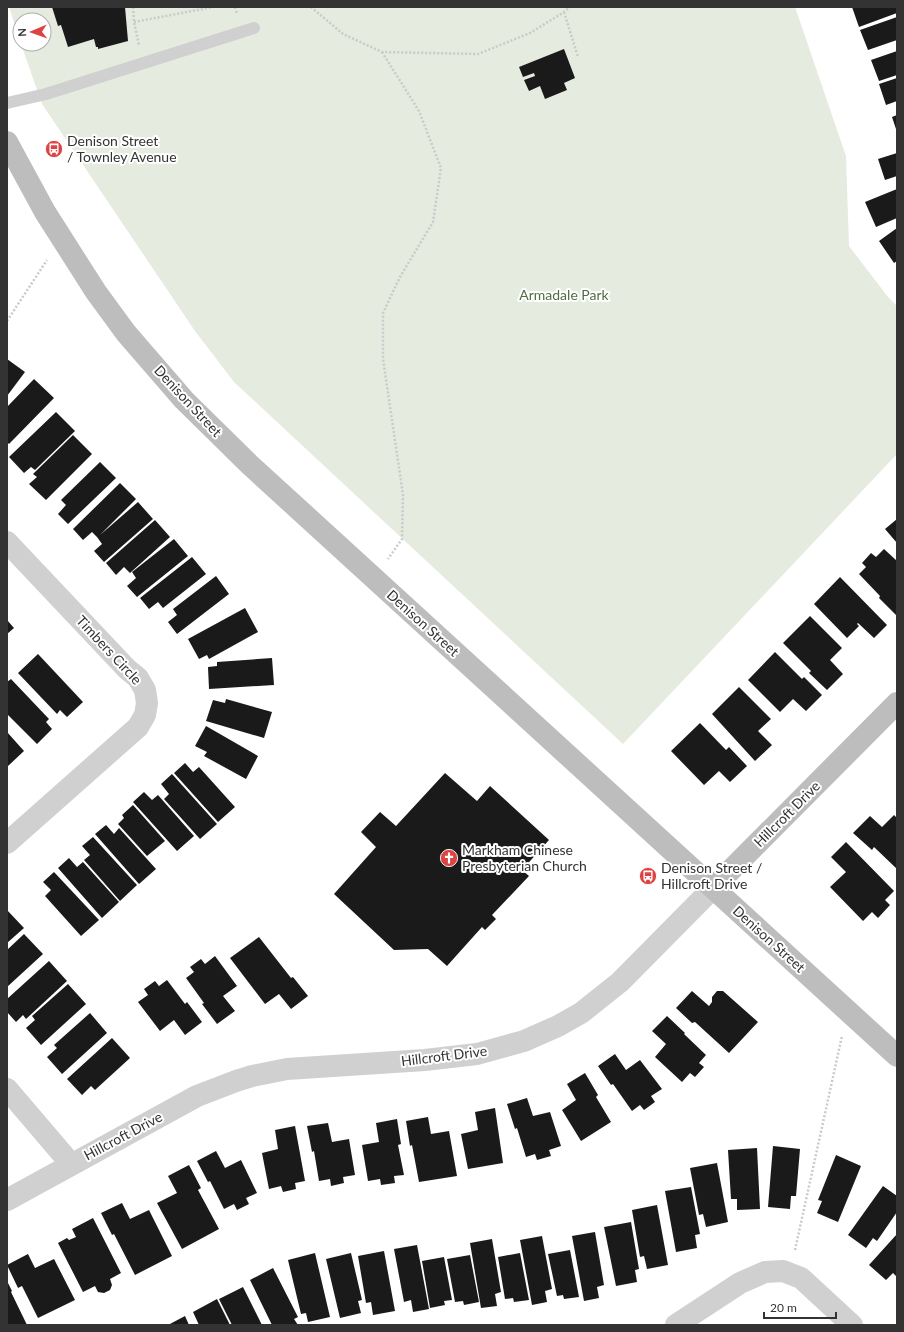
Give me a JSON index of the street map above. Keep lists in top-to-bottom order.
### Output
{
  "streets": {
    "street": ["Denison Street", "Timbers Circle", "Hillcroft Drive"]
  },
  "crossings": [
    ["Denison Street", "Hillcroft Drive"]
  ],
  "parks": ["Armadale Park"],
  "places": {
    "bus stop": ["Denison Street / Townley Avenue", "Denison Street / Hillcroft Drive"],
    "church": ["Markham Chinese Presbyterian Church"]
  },
  "scale_bar": "20 m",
  "north": "left"
}
